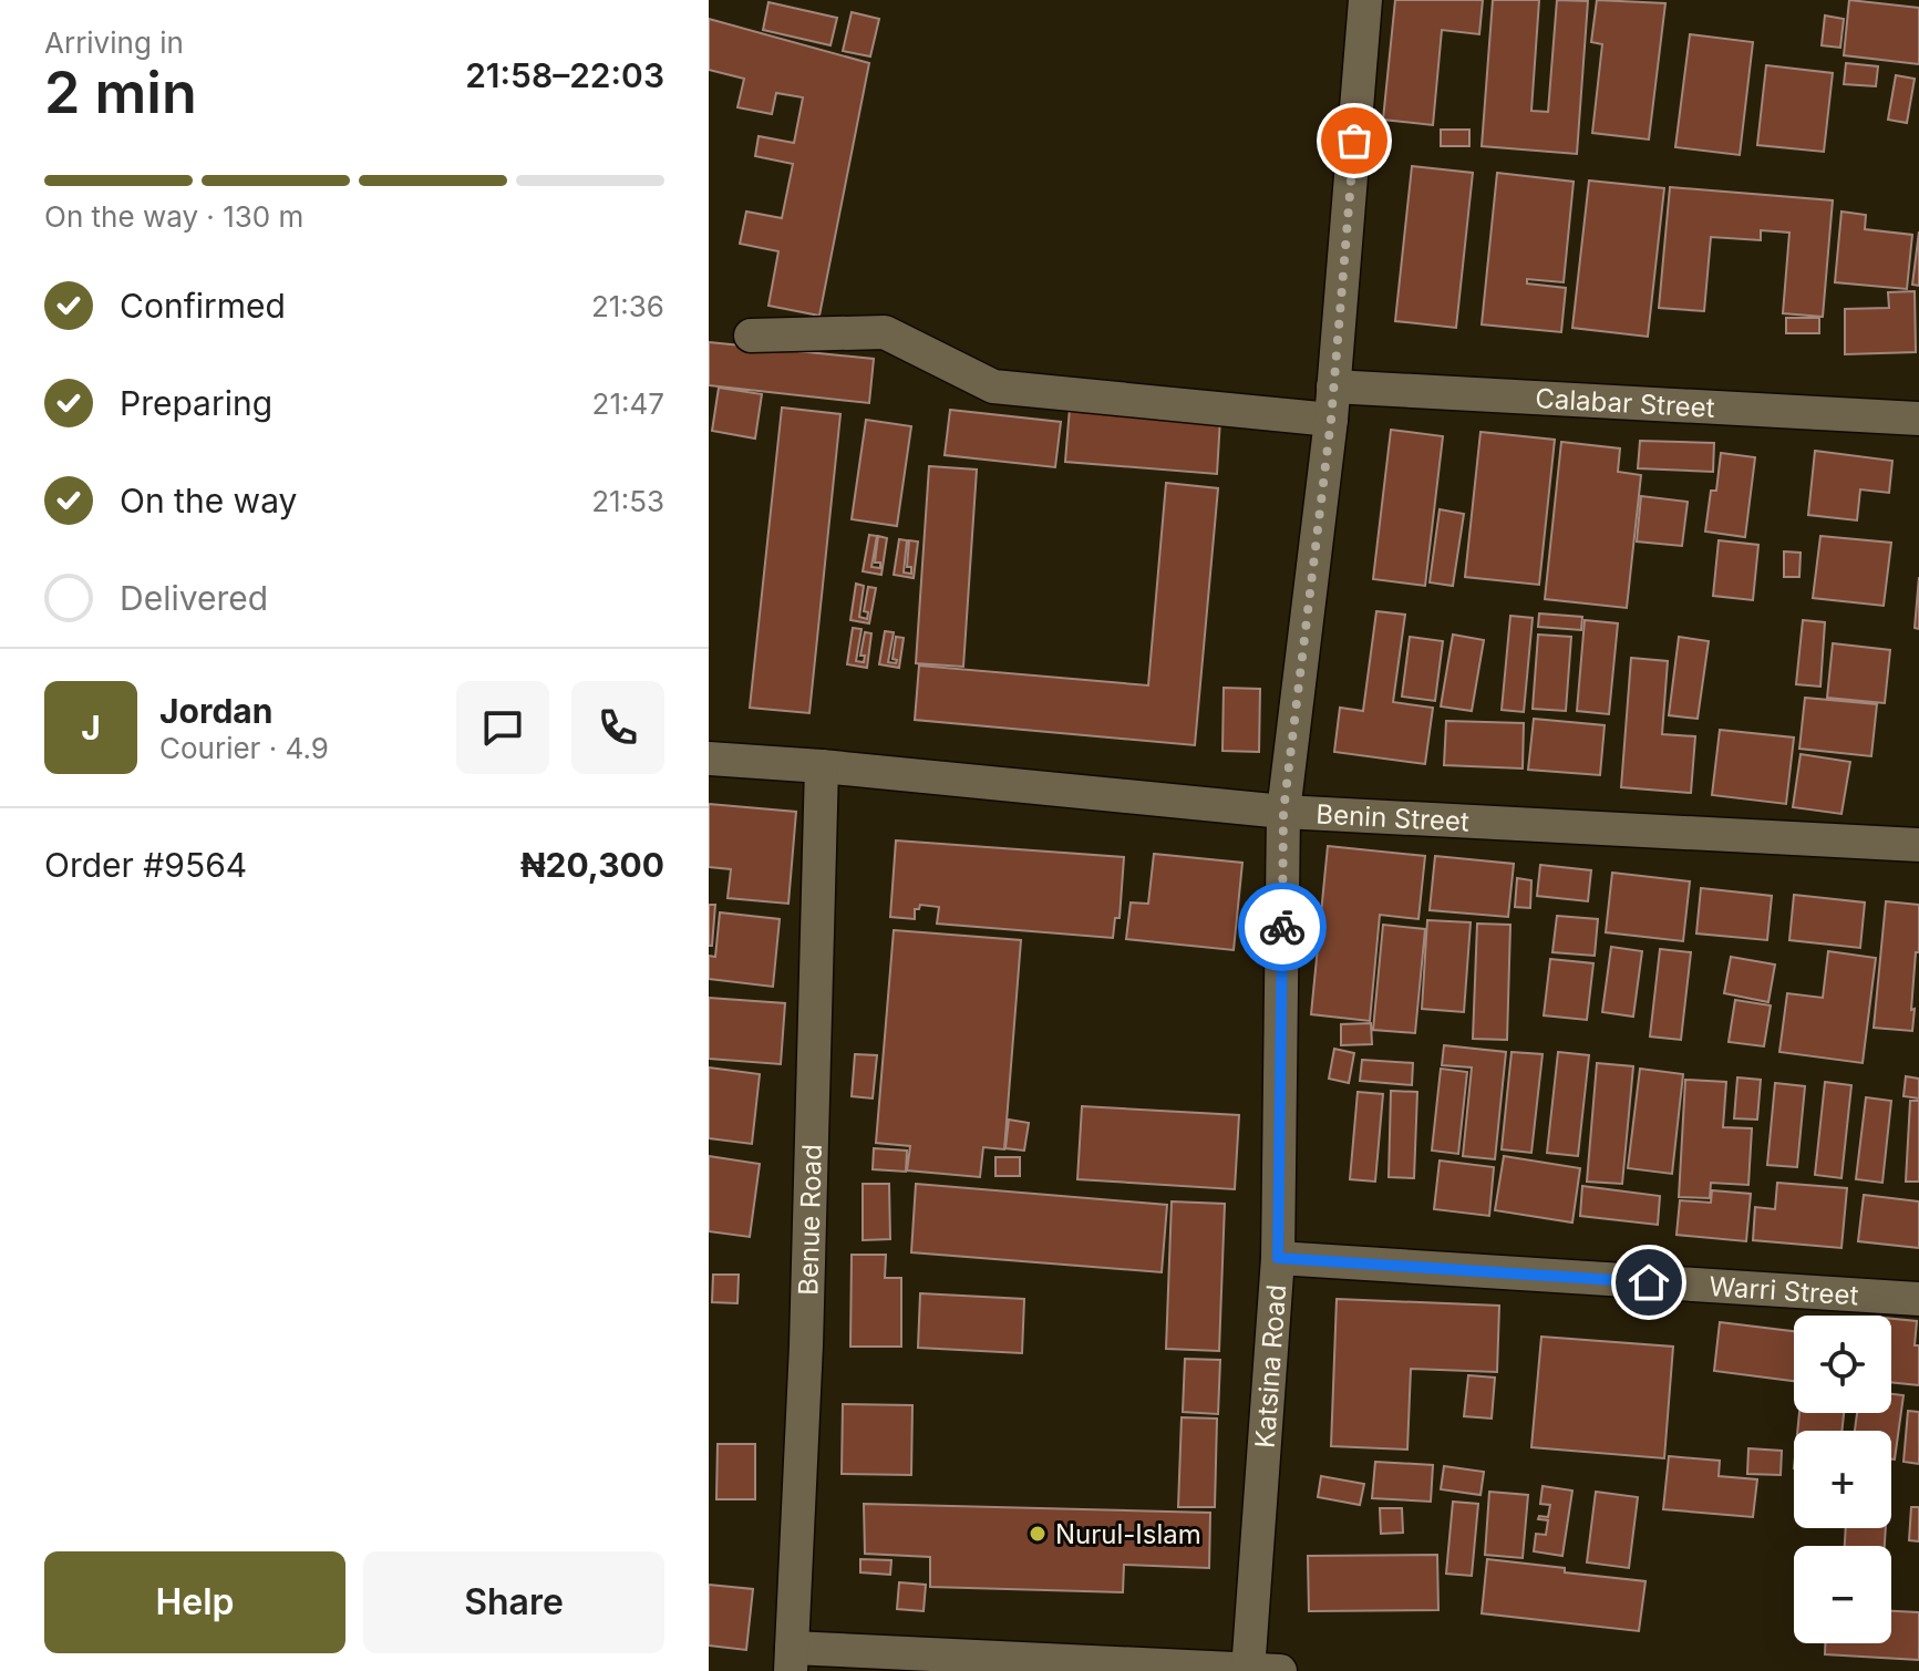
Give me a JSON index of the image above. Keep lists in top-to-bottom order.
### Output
{
  "streets": {
    "street": [
      "Calabar Street",
      "Benin Street",
      "Benue Road",
      "Warri Street",
      "Katsina Road"
    ]
  },
  "crossings": [
    ["Calabar Street", "Katsina Road"],
    ["Benin Street", "Benue Road"],
    ["Benin Street", "Katsina Road"],
    ["Warri Street", "Katsina Road"]
  ],
  "places": ["Nurul-Islam"],
  "page": {
    "heading": ["2 min", "Arriving in", "21:58–22:03"],
    "panel": [
      "Jordan",
      "Courier · 4.9",
      "Order #9564",
      "₦20,300"
    ],
    "bar": "On the way · 130 m",
    "list": [
      ["Confirmed", "21:36"],
      ["Preparing", "21:47"],
      ["On the way", "21:53"],
      "Delivered"
    ],
    "round": "J",
    "map_buttons": ["+", "−"],
    "buttons": ["Help", "Share"]
  }
}
